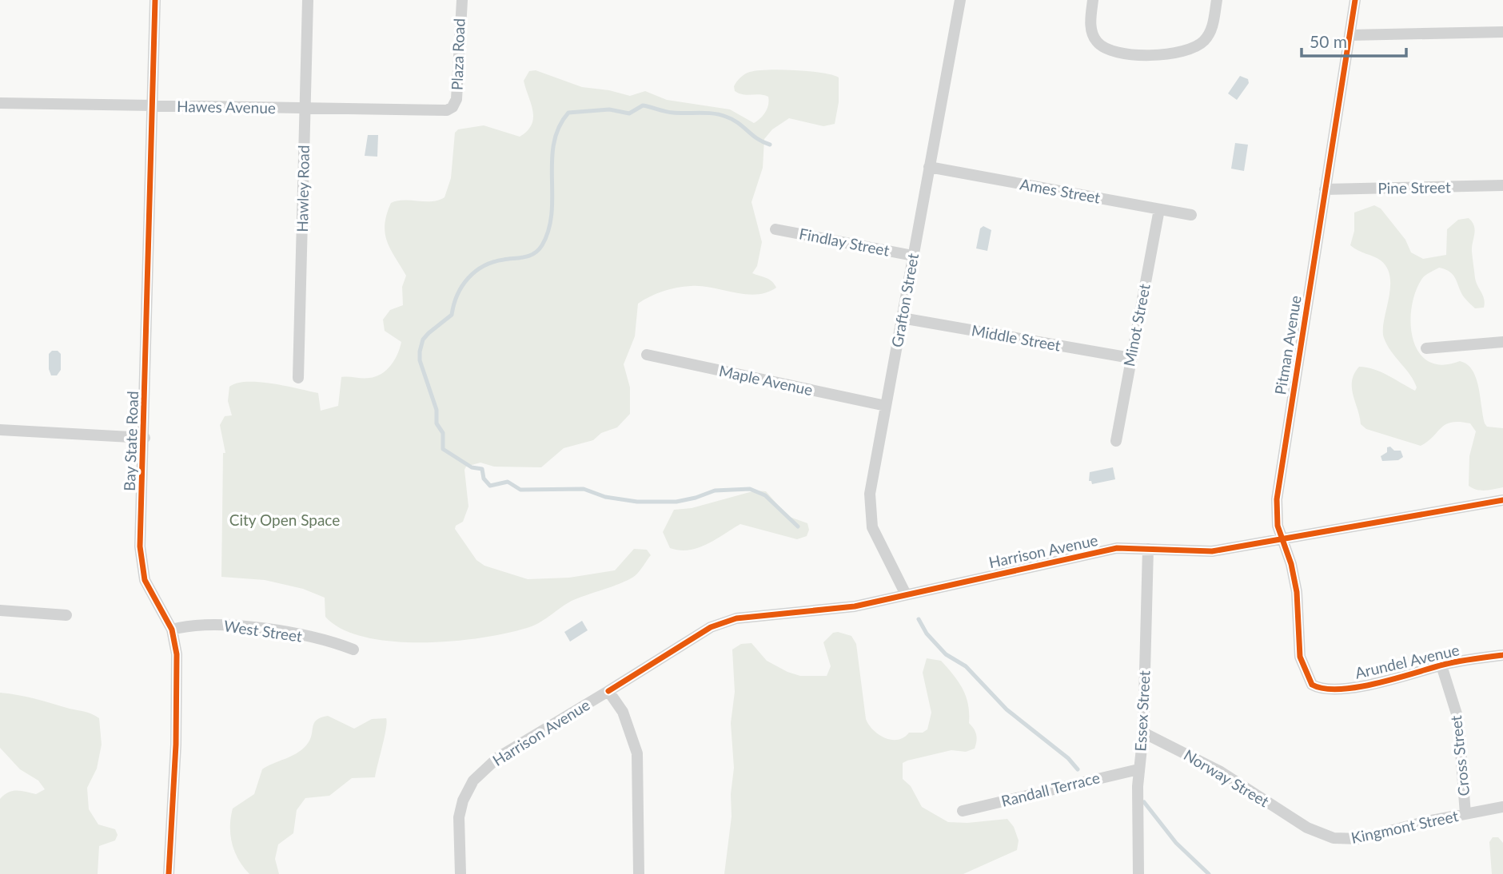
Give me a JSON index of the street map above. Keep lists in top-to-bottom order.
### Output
{
  "streets": {
    "street": [
      "Plaza Road",
      "Hawes Avenue",
      "Pine Street",
      "Hawley Road",
      "Ames Street",
      "Findlay Street",
      "Grafton Street",
      "Minot Street",
      "Middle Street",
      "Pitman Avenue",
      "Maple Avenue",
      "Bay State Road",
      "Harrison Avenue",
      "West Street",
      "Arundel Avenue",
      "Essex Street",
      "Cross Street",
      "Norway Street",
      "Randall Terrace",
      "Kingmont Street"
    ]
  },
  "crossings": [
    ["Plaza Road", "Hawes Avenue"],
    ["Hawes Avenue", "Hawley Road"],
    ["Hawes Avenue", "Bay State Road"],
    ["Pine Street", "Pitman Avenue"],
    ["Ames Street", "Grafton Street"],
    ["Ames Street", "Minot Street"],
    ["Findlay Street", "Grafton Street"],
    ["Grafton Street", "Middle Street"],
    ["Grafton Street", "Maple Avenue"],
    ["Grafton Street", "Harrison Avenue"],
    ["Minot Street", "Middle Street"],
    ["Pitman Avenue", "Harrison Avenue"],
    ["Pitman Avenue", "Arundel Avenue"],
    ["Bay State Road", "West Street"],
    ["Harrison Avenue", "Essex Street"],
    ["Arundel Avenue", "Cross Street"],
    ["Essex Street", "Norway Street"],
    ["Essex Street", "Randall Terrace"],
    ["Cross Street", "Kingmont Street"],
    ["Norway Street", "Kingmont Street"]
  ],
  "parks": ["City Open Space"],
  "scale_bar": "50 m"
}
